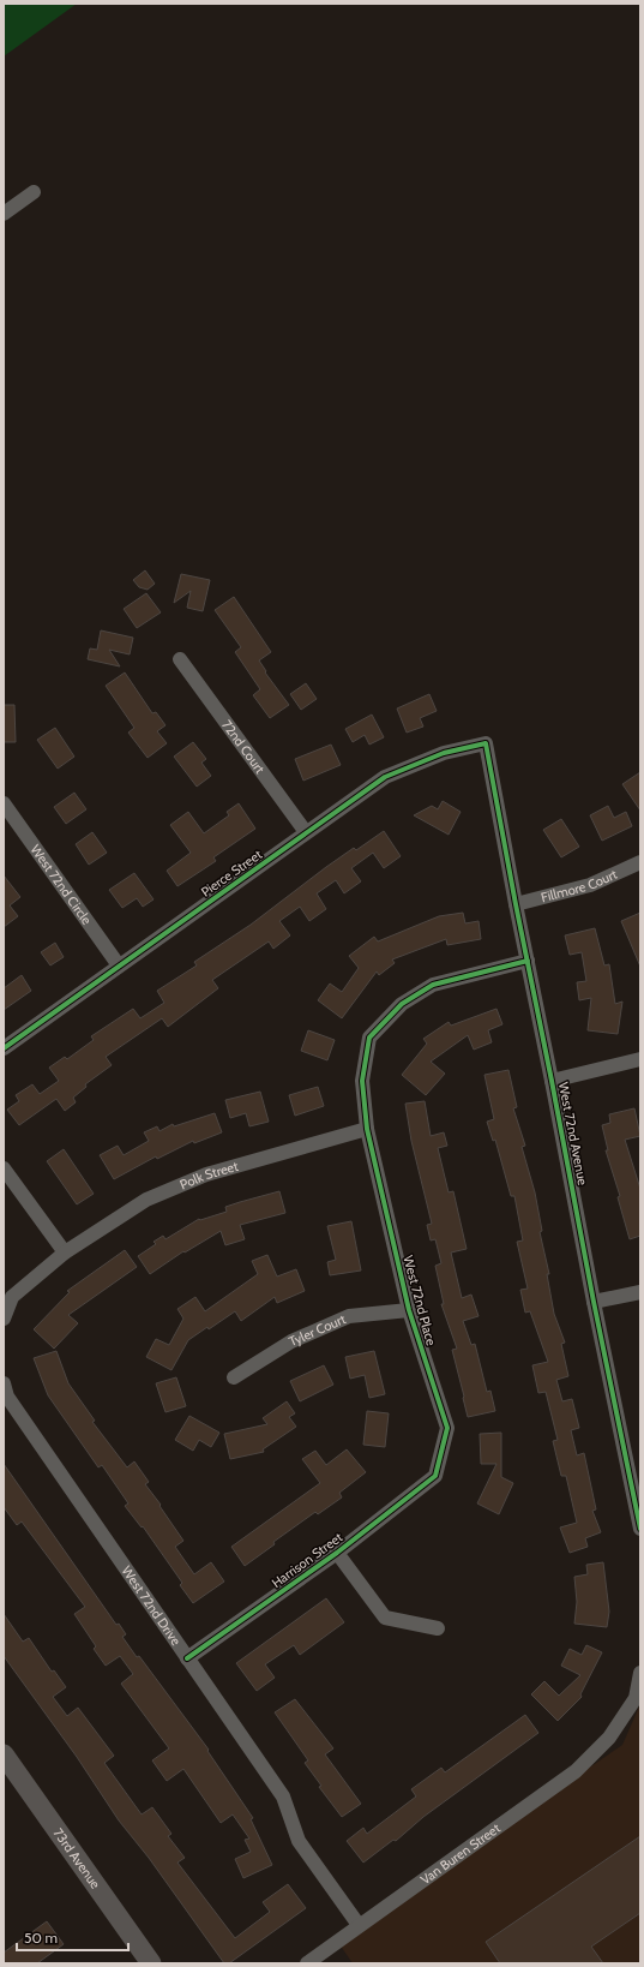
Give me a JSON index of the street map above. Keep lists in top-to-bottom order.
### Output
{
  "streets": {
    "street": [
      "72nd Court",
      "Pierce Street",
      "West 72nd Circle",
      "Fillmore Court",
      "West 72nd Avenue",
      "Polk Street",
      "West 72nd Place",
      "Tyler Court",
      "Harrison Street",
      "West 72nd Drive",
      "Van Buren Street",
      "73rd Avenue"
    ]
  },
  "crossings": [
    ["72nd Court", "Pierce Street"],
    ["Pierce Street", "West 72nd Circle"],
    ["Pierce Street", "West 72nd Avenue"],
    ["Fillmore Court", "West 72nd Avenue"],
    ["Polk Street", "West 72nd Place"],
    ["West 72nd Place", "Tyler Court"],
    ["West 72nd Place", "Harrison Street"],
    ["Harrison Street", "West 72nd Drive"],
    ["West 72nd Drive", "Van Buren Street"]
  ],
  "scale_bar": "50 m"
}
